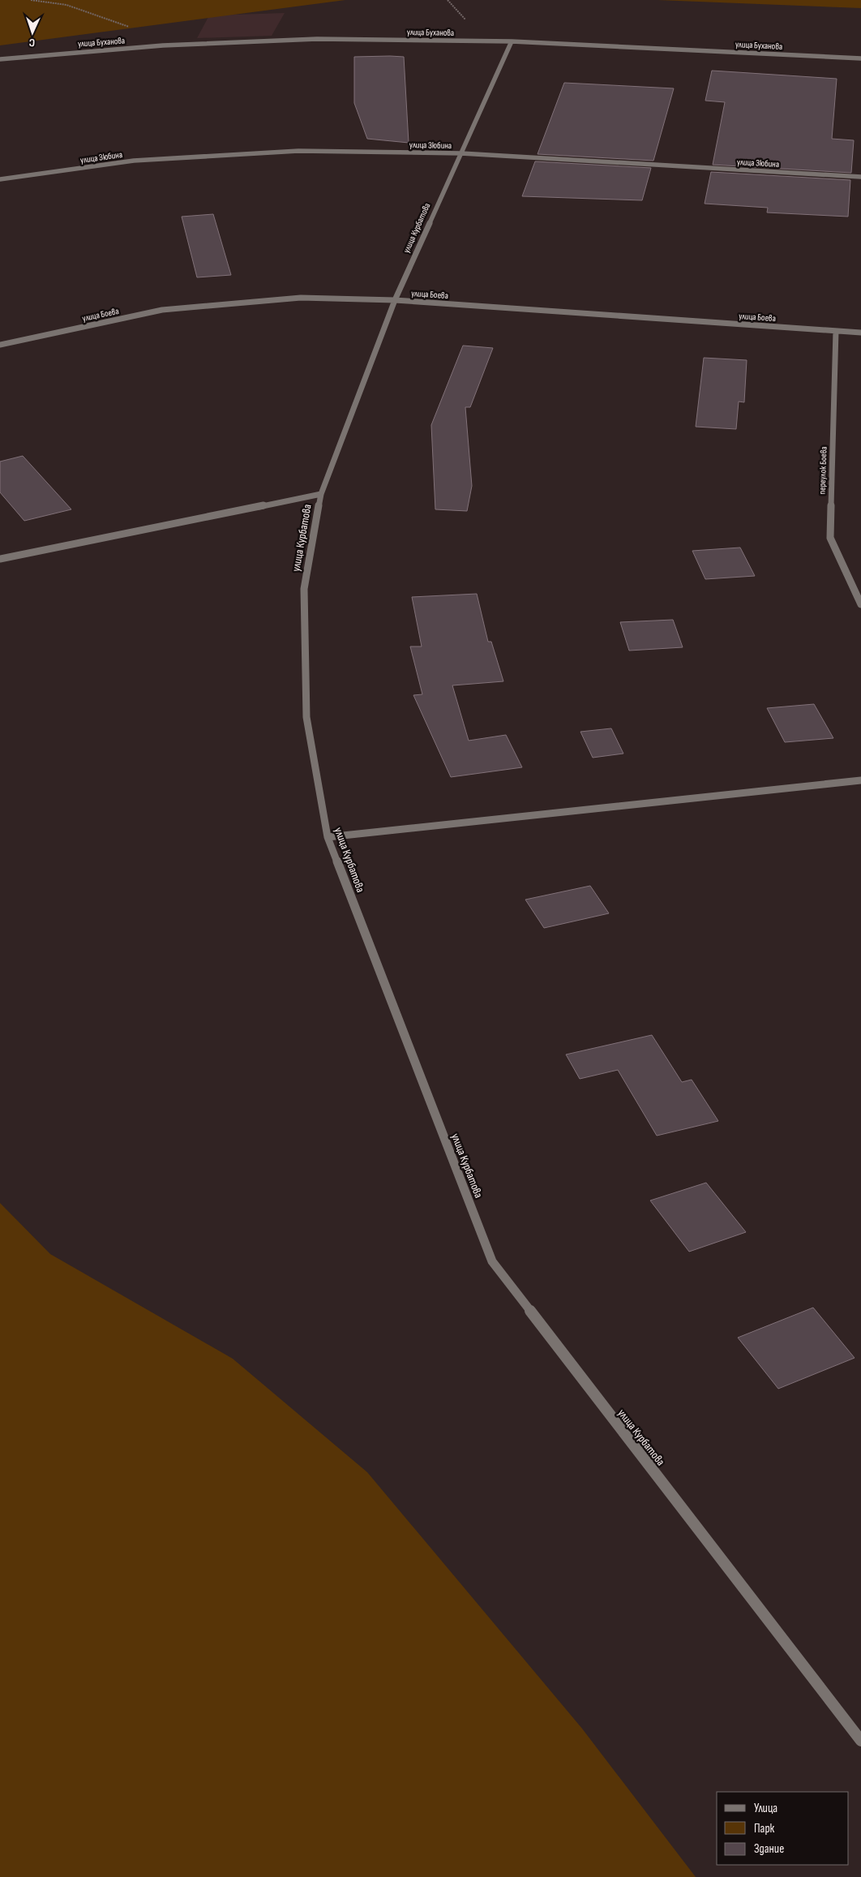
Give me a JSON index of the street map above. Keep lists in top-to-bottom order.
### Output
{
  "streets": {
    "street": [
      "улица Буханова",
      "улица Зюбина",
      "улица Курбатова",
      "улица Боева",
      "переулок Боева"
    ]
  },
  "crossings": [
    ["улица Буханова", "улица Курбатова"],
    ["улица Зюбина", "улица Курбатова"],
    ["улица Курбатова", "улица Боева"],
    ["улица Боева", "переулок Боева"]
  ],
  "legend": ["Улица", "Парк", "Здание"],
  "north": "bottom"
}
